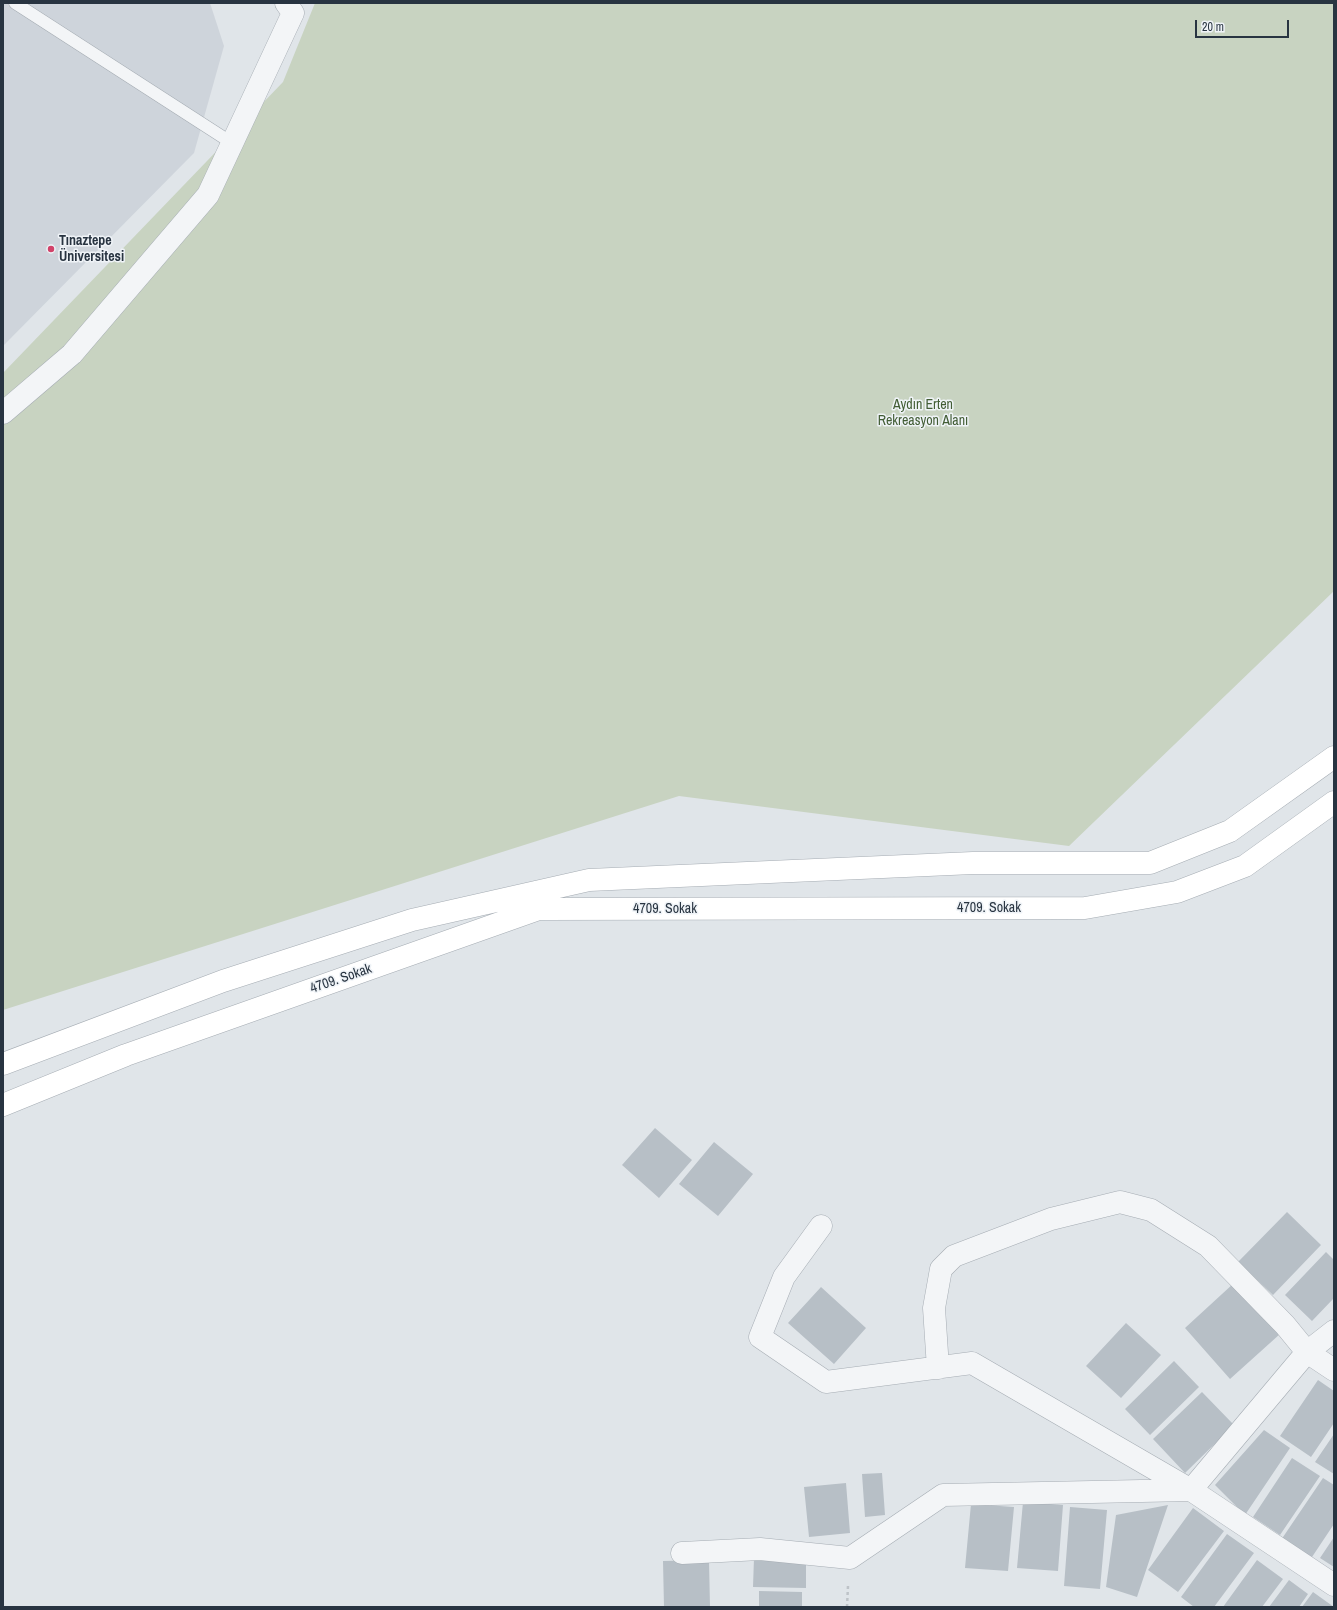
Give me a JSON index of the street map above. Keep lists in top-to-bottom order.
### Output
{
  "streets": {
    "street": ["4709. Sokak"]
  },
  "parks": ["Aydın Erten Rekreasyon Alanı"],
  "places": ["Tınaztepe Üniversitesi"],
  "scale_bar": "20 m"
}
